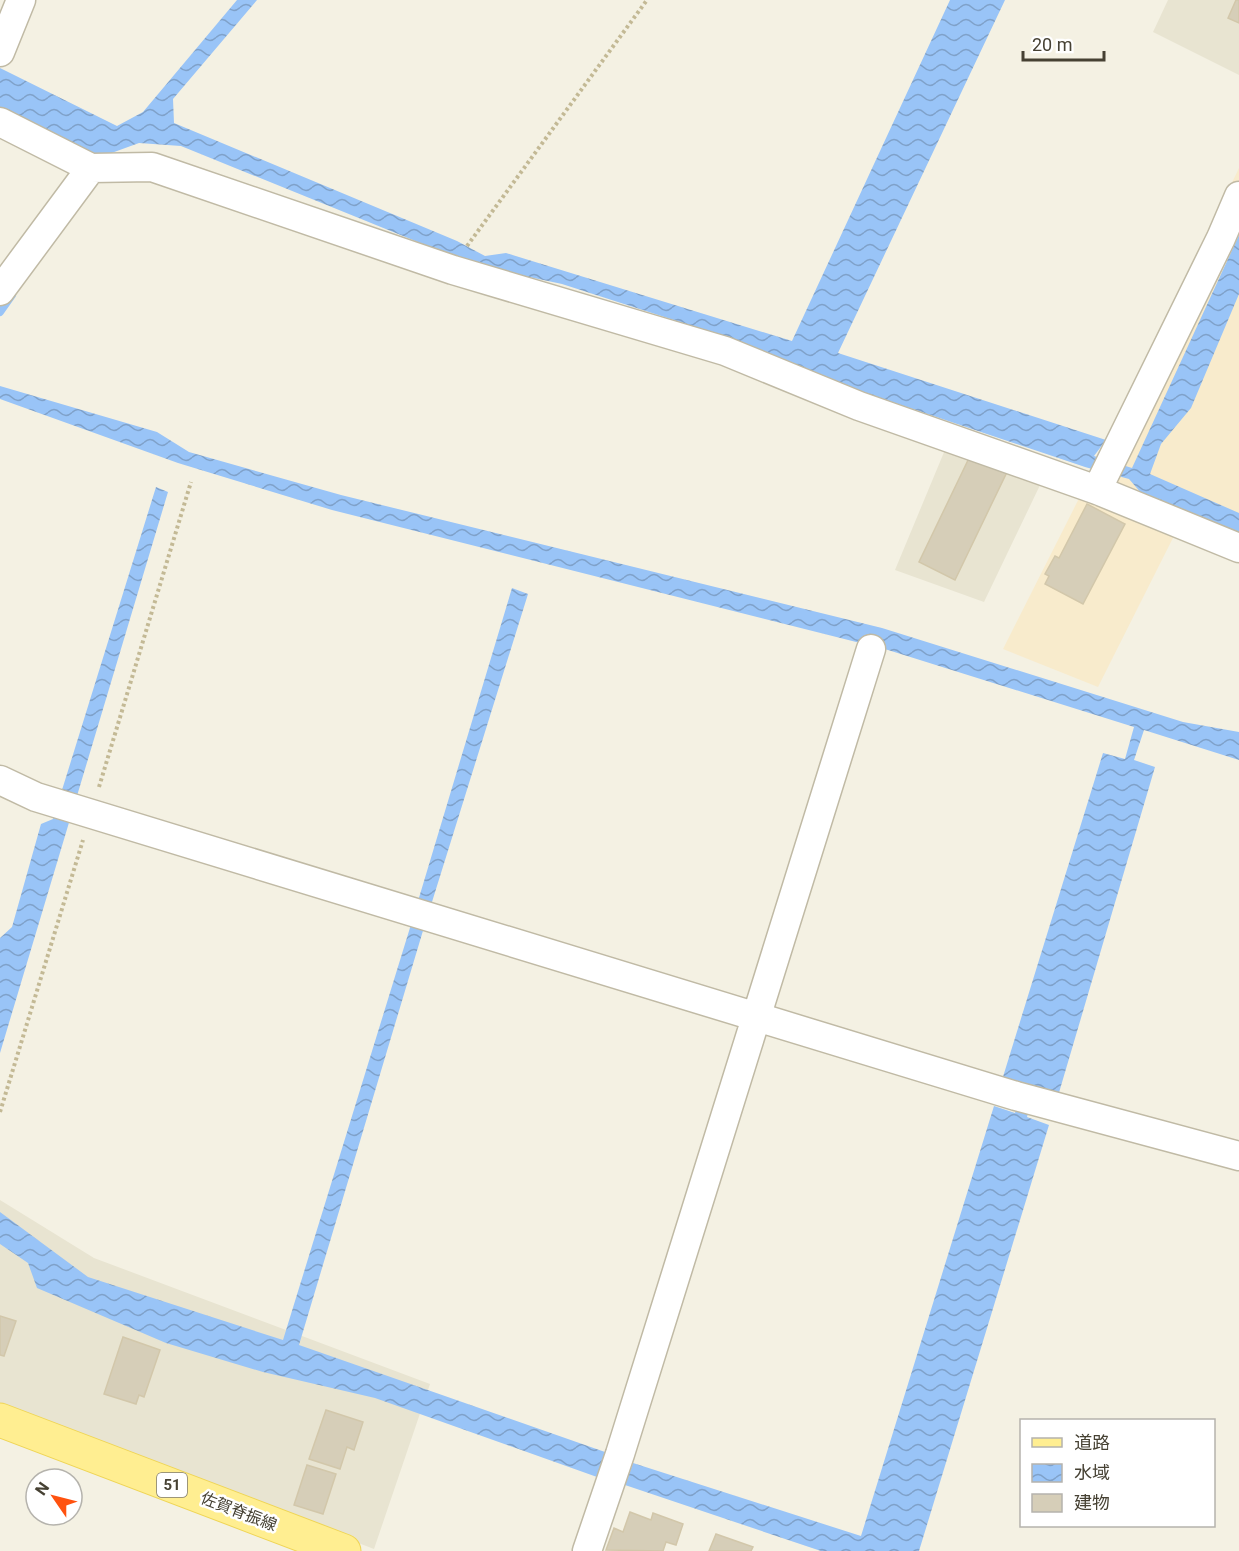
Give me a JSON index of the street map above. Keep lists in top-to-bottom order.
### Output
{
  "streets": {
    "main road": ["51", "佐賀脊振線"]
  },
  "legend": ["道路", "水域", "建物"],
  "scale_bar": "20 m",
  "north": "top left"
}
